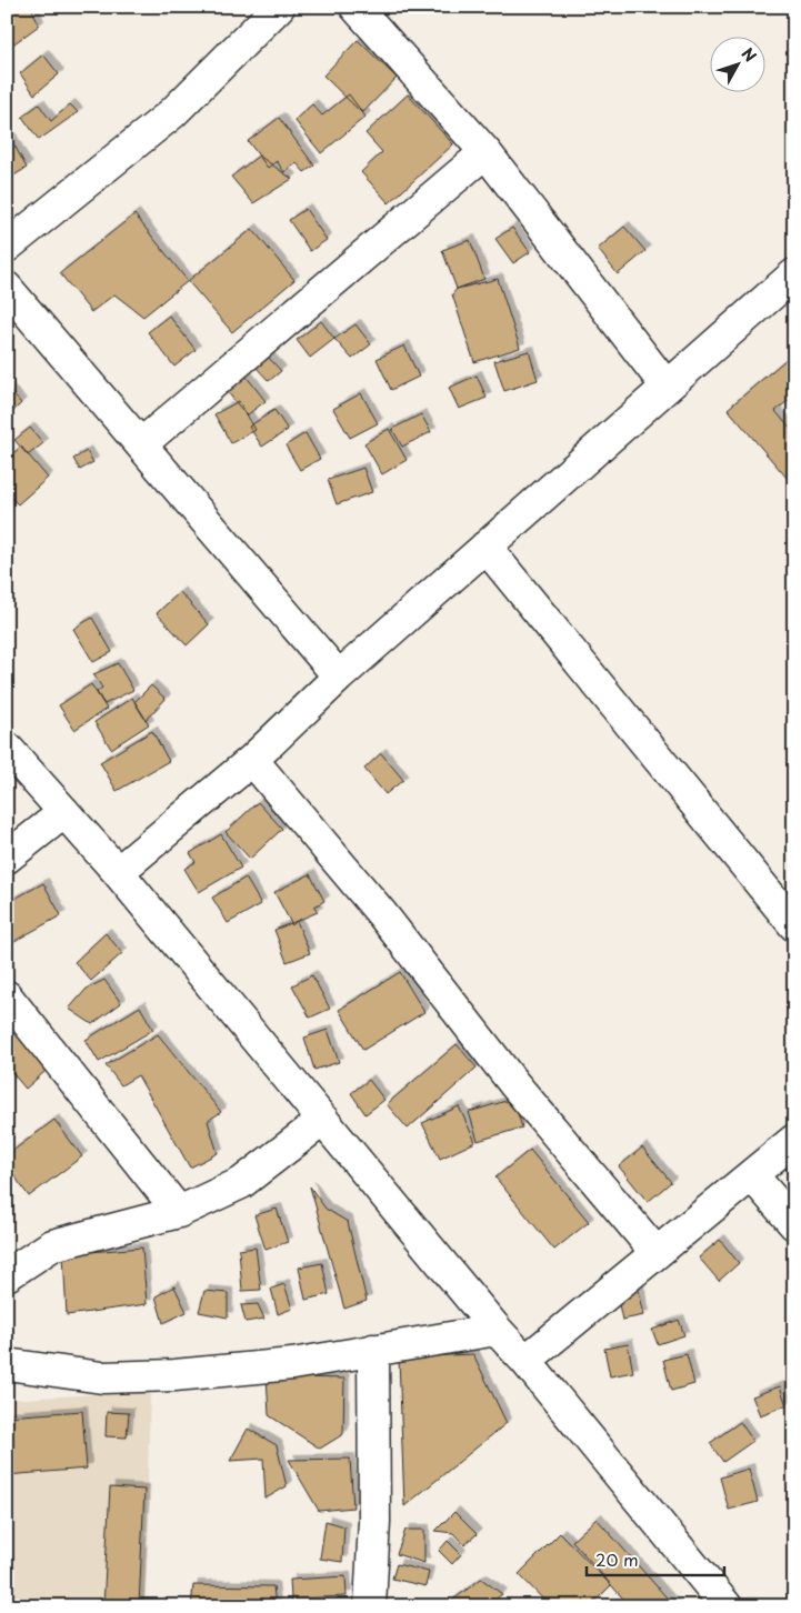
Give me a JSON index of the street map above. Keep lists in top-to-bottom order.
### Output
{
  "scale_bar": "20 m",
  "north": "top right"
}
